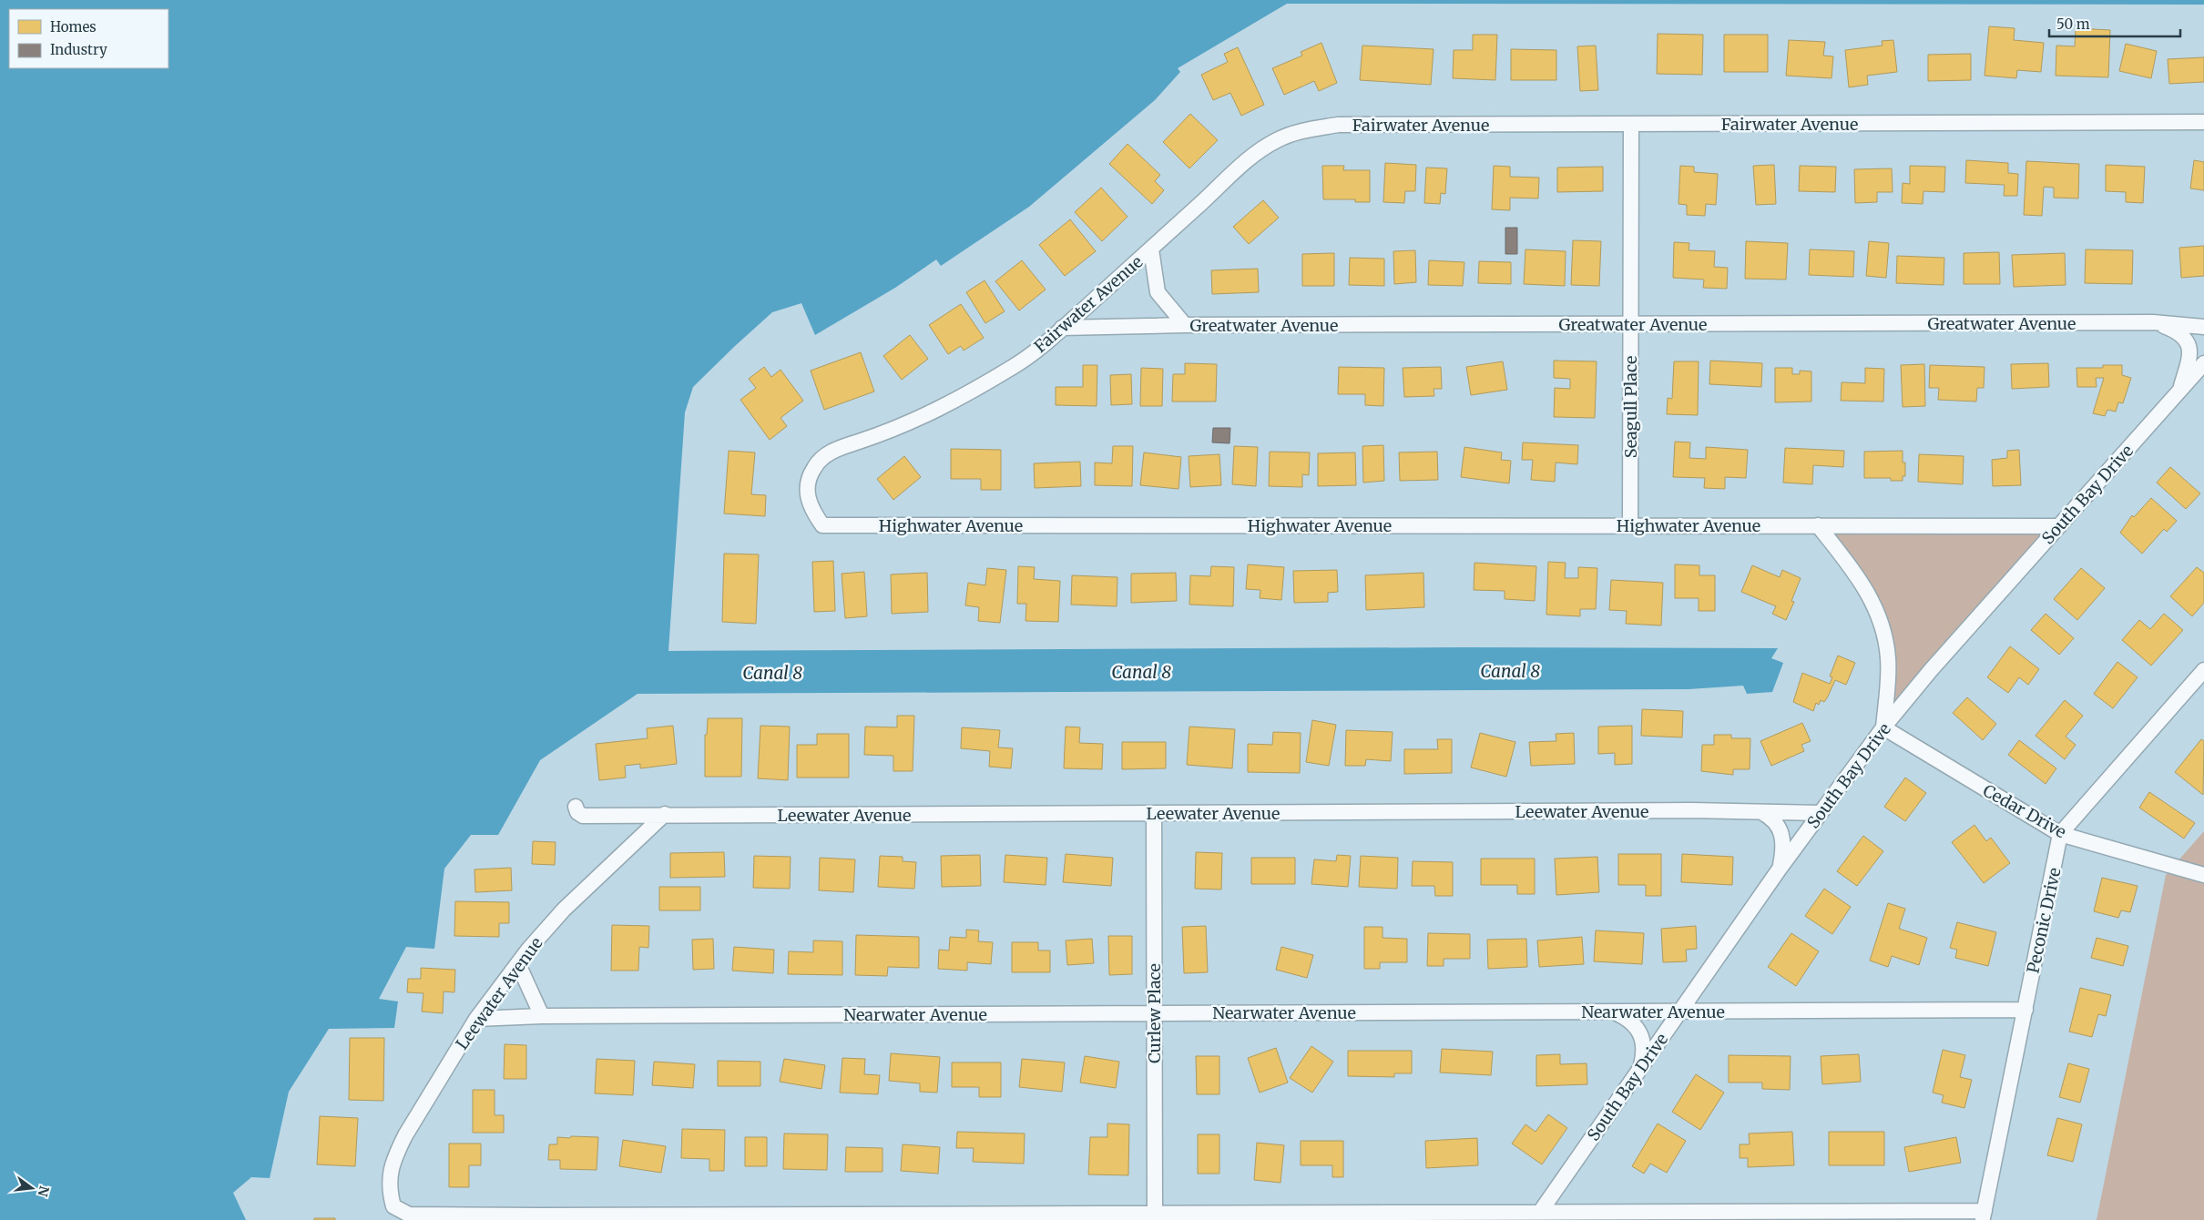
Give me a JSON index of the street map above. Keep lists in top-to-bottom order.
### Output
{
  "streets": {
    "street": [
      "Fairwater Avenue",
      "Greatwater Avenue",
      "Seagull Place",
      "South Bay Drive",
      "Highwater Avenue",
      "Leewater Avenue",
      "Cedar Drive",
      "Peconic Drive",
      "Nearwater Avenue",
      "Curlew Place"
    ]
  },
  "crossings": [
    ["Fairwater Avenue", "Greatwater Avenue"],
    ["Fairwater Avenue", "Seagull Place"],
    ["Fairwater Avenue", "Highwater Avenue"],
    ["Greatwater Avenue", "Seagull Place"],
    ["Seagull Place", "Highwater Avenue"],
    ["South Bay Drive", "Highwater Avenue"],
    ["South Bay Drive", "Leewater Avenue"],
    ["South Bay Drive", "Cedar Drive"],
    ["South Bay Drive", "Nearwater Avenue"],
    ["Leewater Avenue", "Nearwater Avenue"],
    ["Leewater Avenue", "Curlew Place"],
    ["Cedar Drive", "Peconic Drive"],
    ["Peconic Drive", "Nearwater Avenue"],
    ["Nearwater Avenue", "Curlew Place"]
  ],
  "water": ["Canal 8"],
  "legend": ["Homes", "Industry"],
  "scale_bar": "50 m",
  "north": "right"
}
